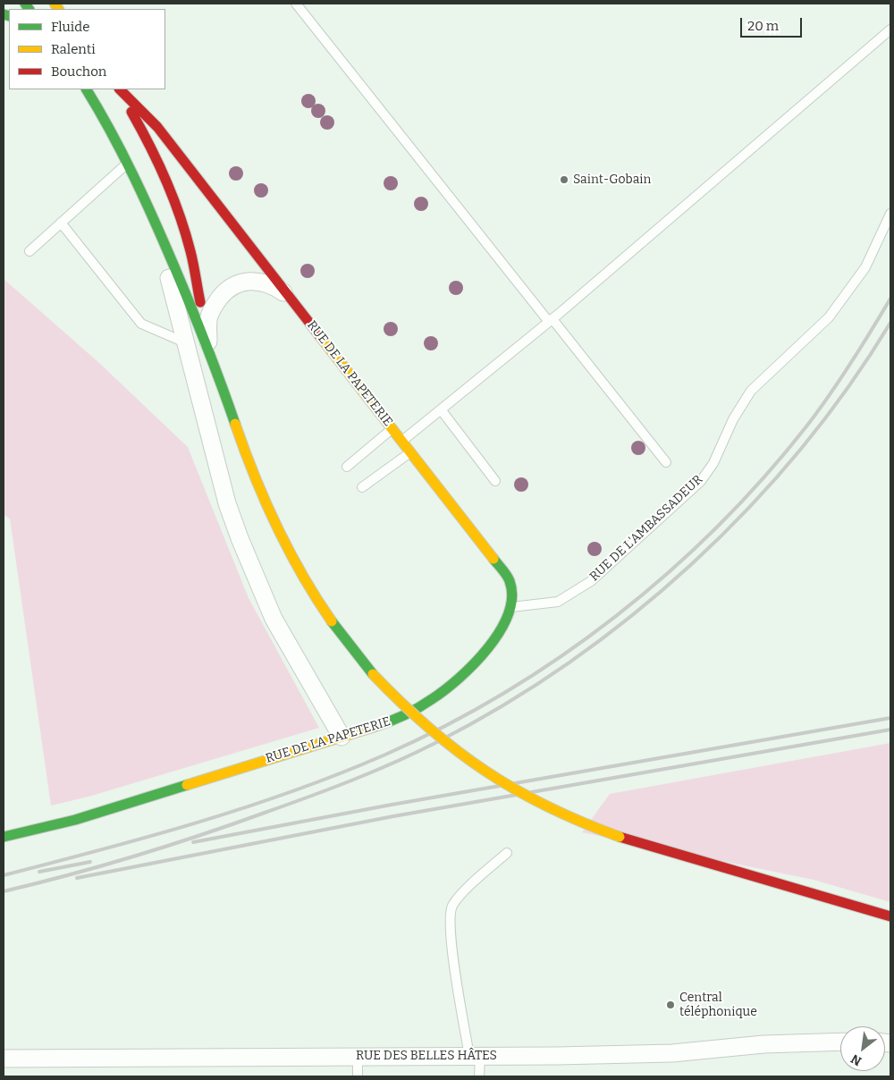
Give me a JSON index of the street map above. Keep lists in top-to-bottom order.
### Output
{
  "streets": {
    "main road": ["RUE DE LA PAPETERIE"],
    "street": ["RUE DES BELLES HÂTES"],
    "lane": ["RUE DE L'AMBASSADEUR"]
  },
  "crossings": [
    ["RUE DE LA PAPETERIE", "RUE DE L'AMBASSADEUR"]
  ],
  "places": ["Saint-Gobain", "Central téléphonique"],
  "legend": ["Fluide", "Ralenti", "Bouchon"],
  "scale_bar": "20 m",
  "north": "bottom left"
}
